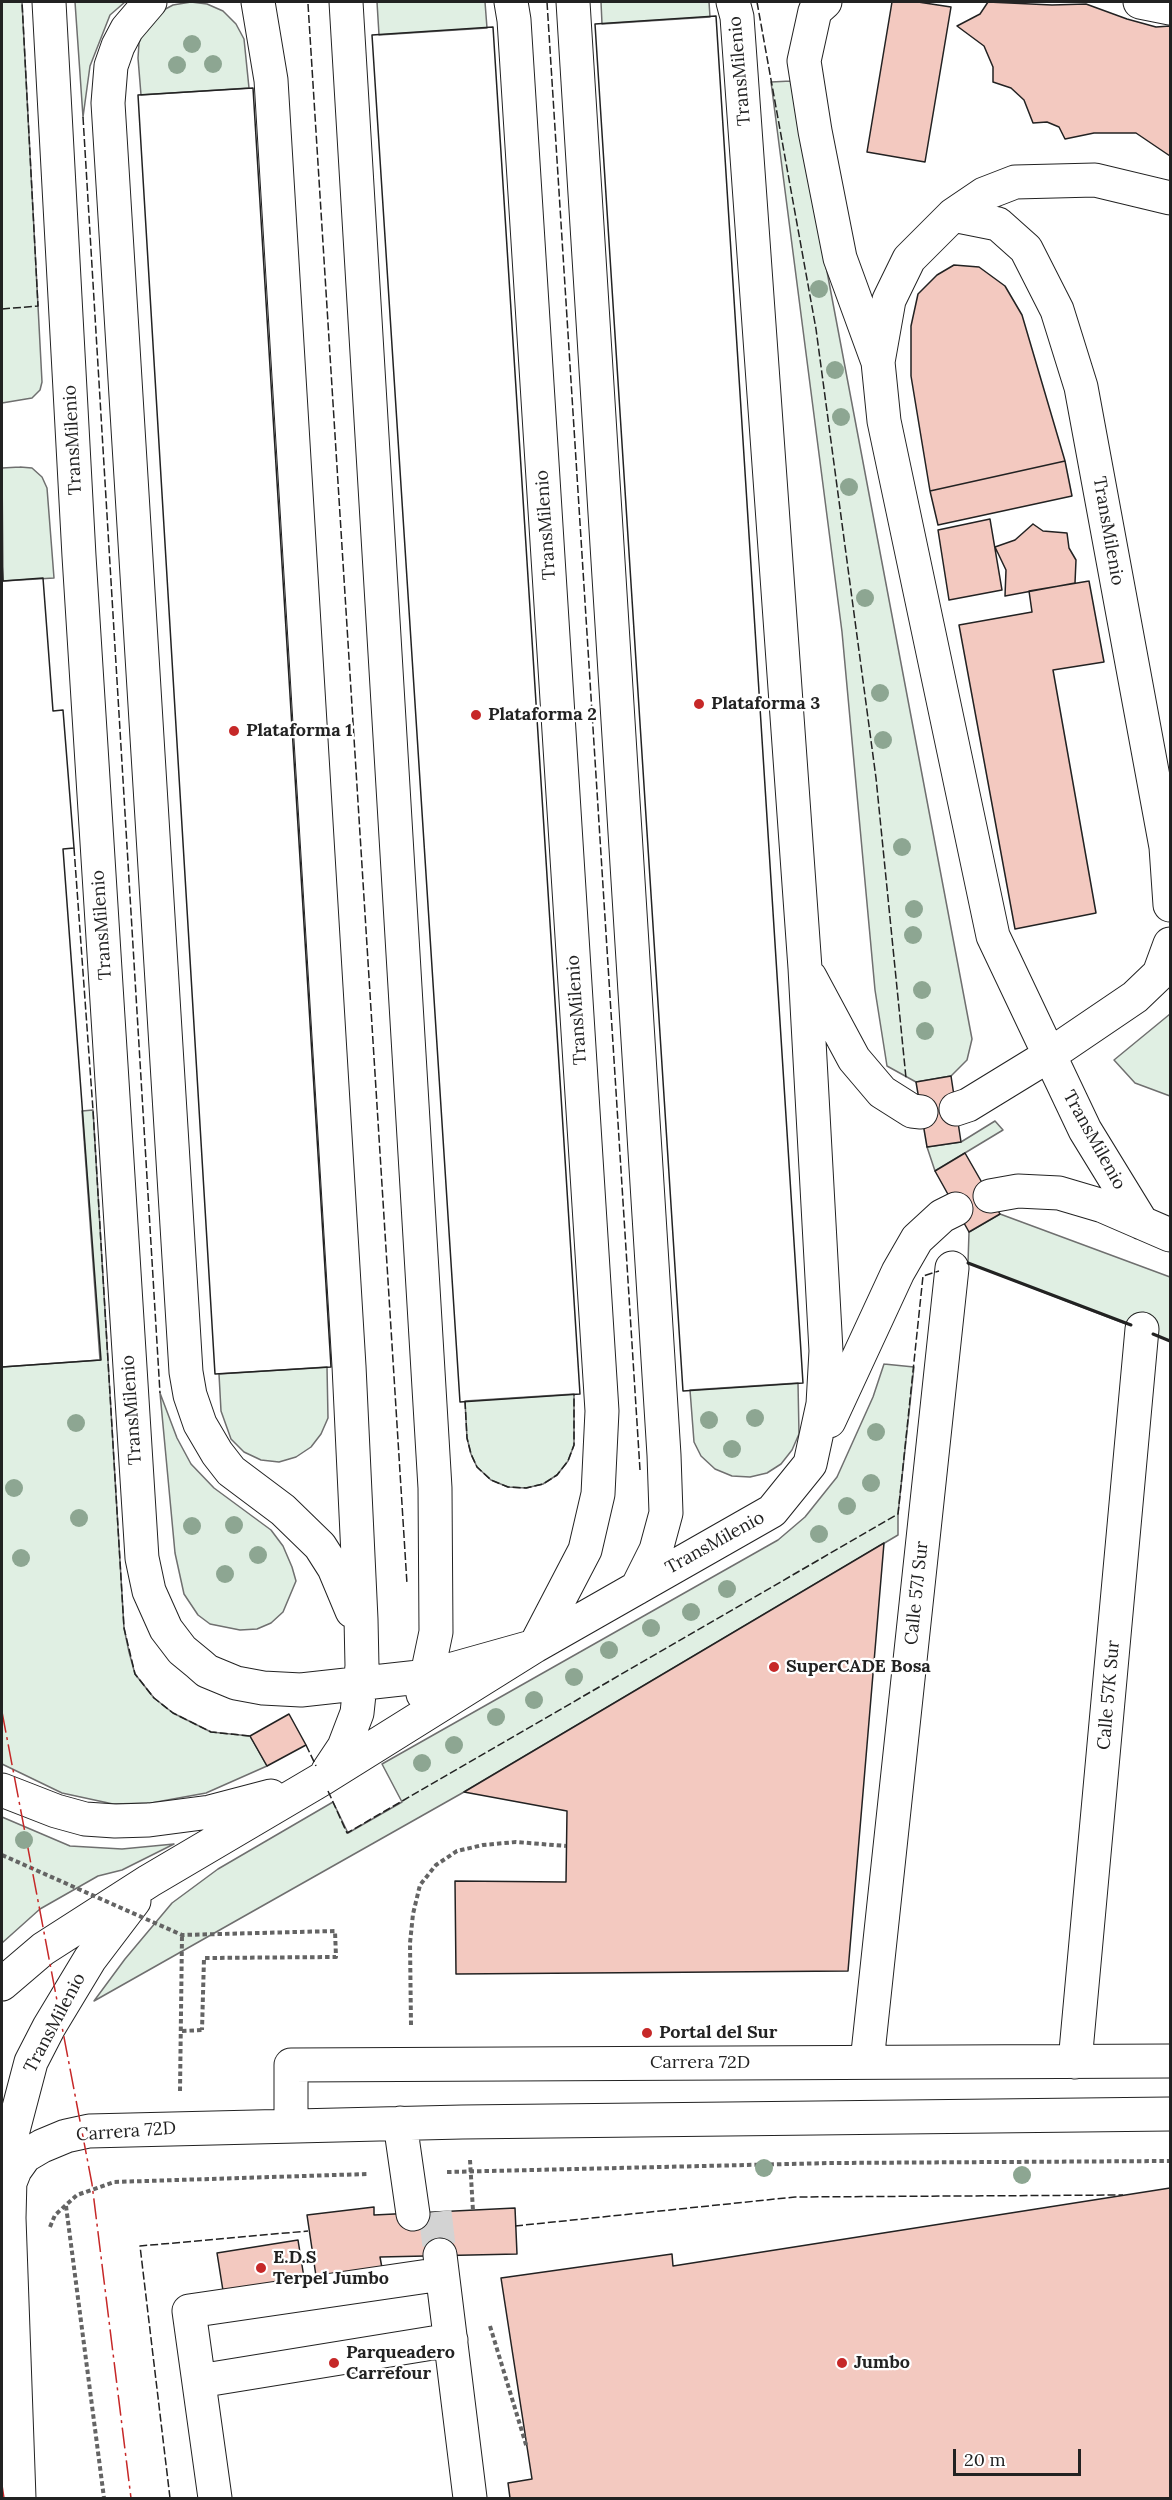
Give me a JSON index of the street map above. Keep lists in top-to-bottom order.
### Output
{
  "streets": {
    "street": [
      "TransMilenio",
      "Calle 57J Sur",
      "Calle 57K Sur",
      "Carrera 72D"
    ]
  },
  "crossings": [
    ["TransMilenio", "Carrera 72D"],
    ["Calle 57J Sur", "Carrera 72D"],
    ["Calle 57K Sur", "Carrera 72D"]
  ],
  "places": [
    "Plataforma 3",
    "Plataforma 2",
    "Plataforma 1",
    "SuperCADE Bosa",
    "Portal del Sur",
    "E.D.S Terpel Jumbo",
    "Parqueadero Carrefour",
    "Jumbo"
  ],
  "scale_bar": "20 m"
}
